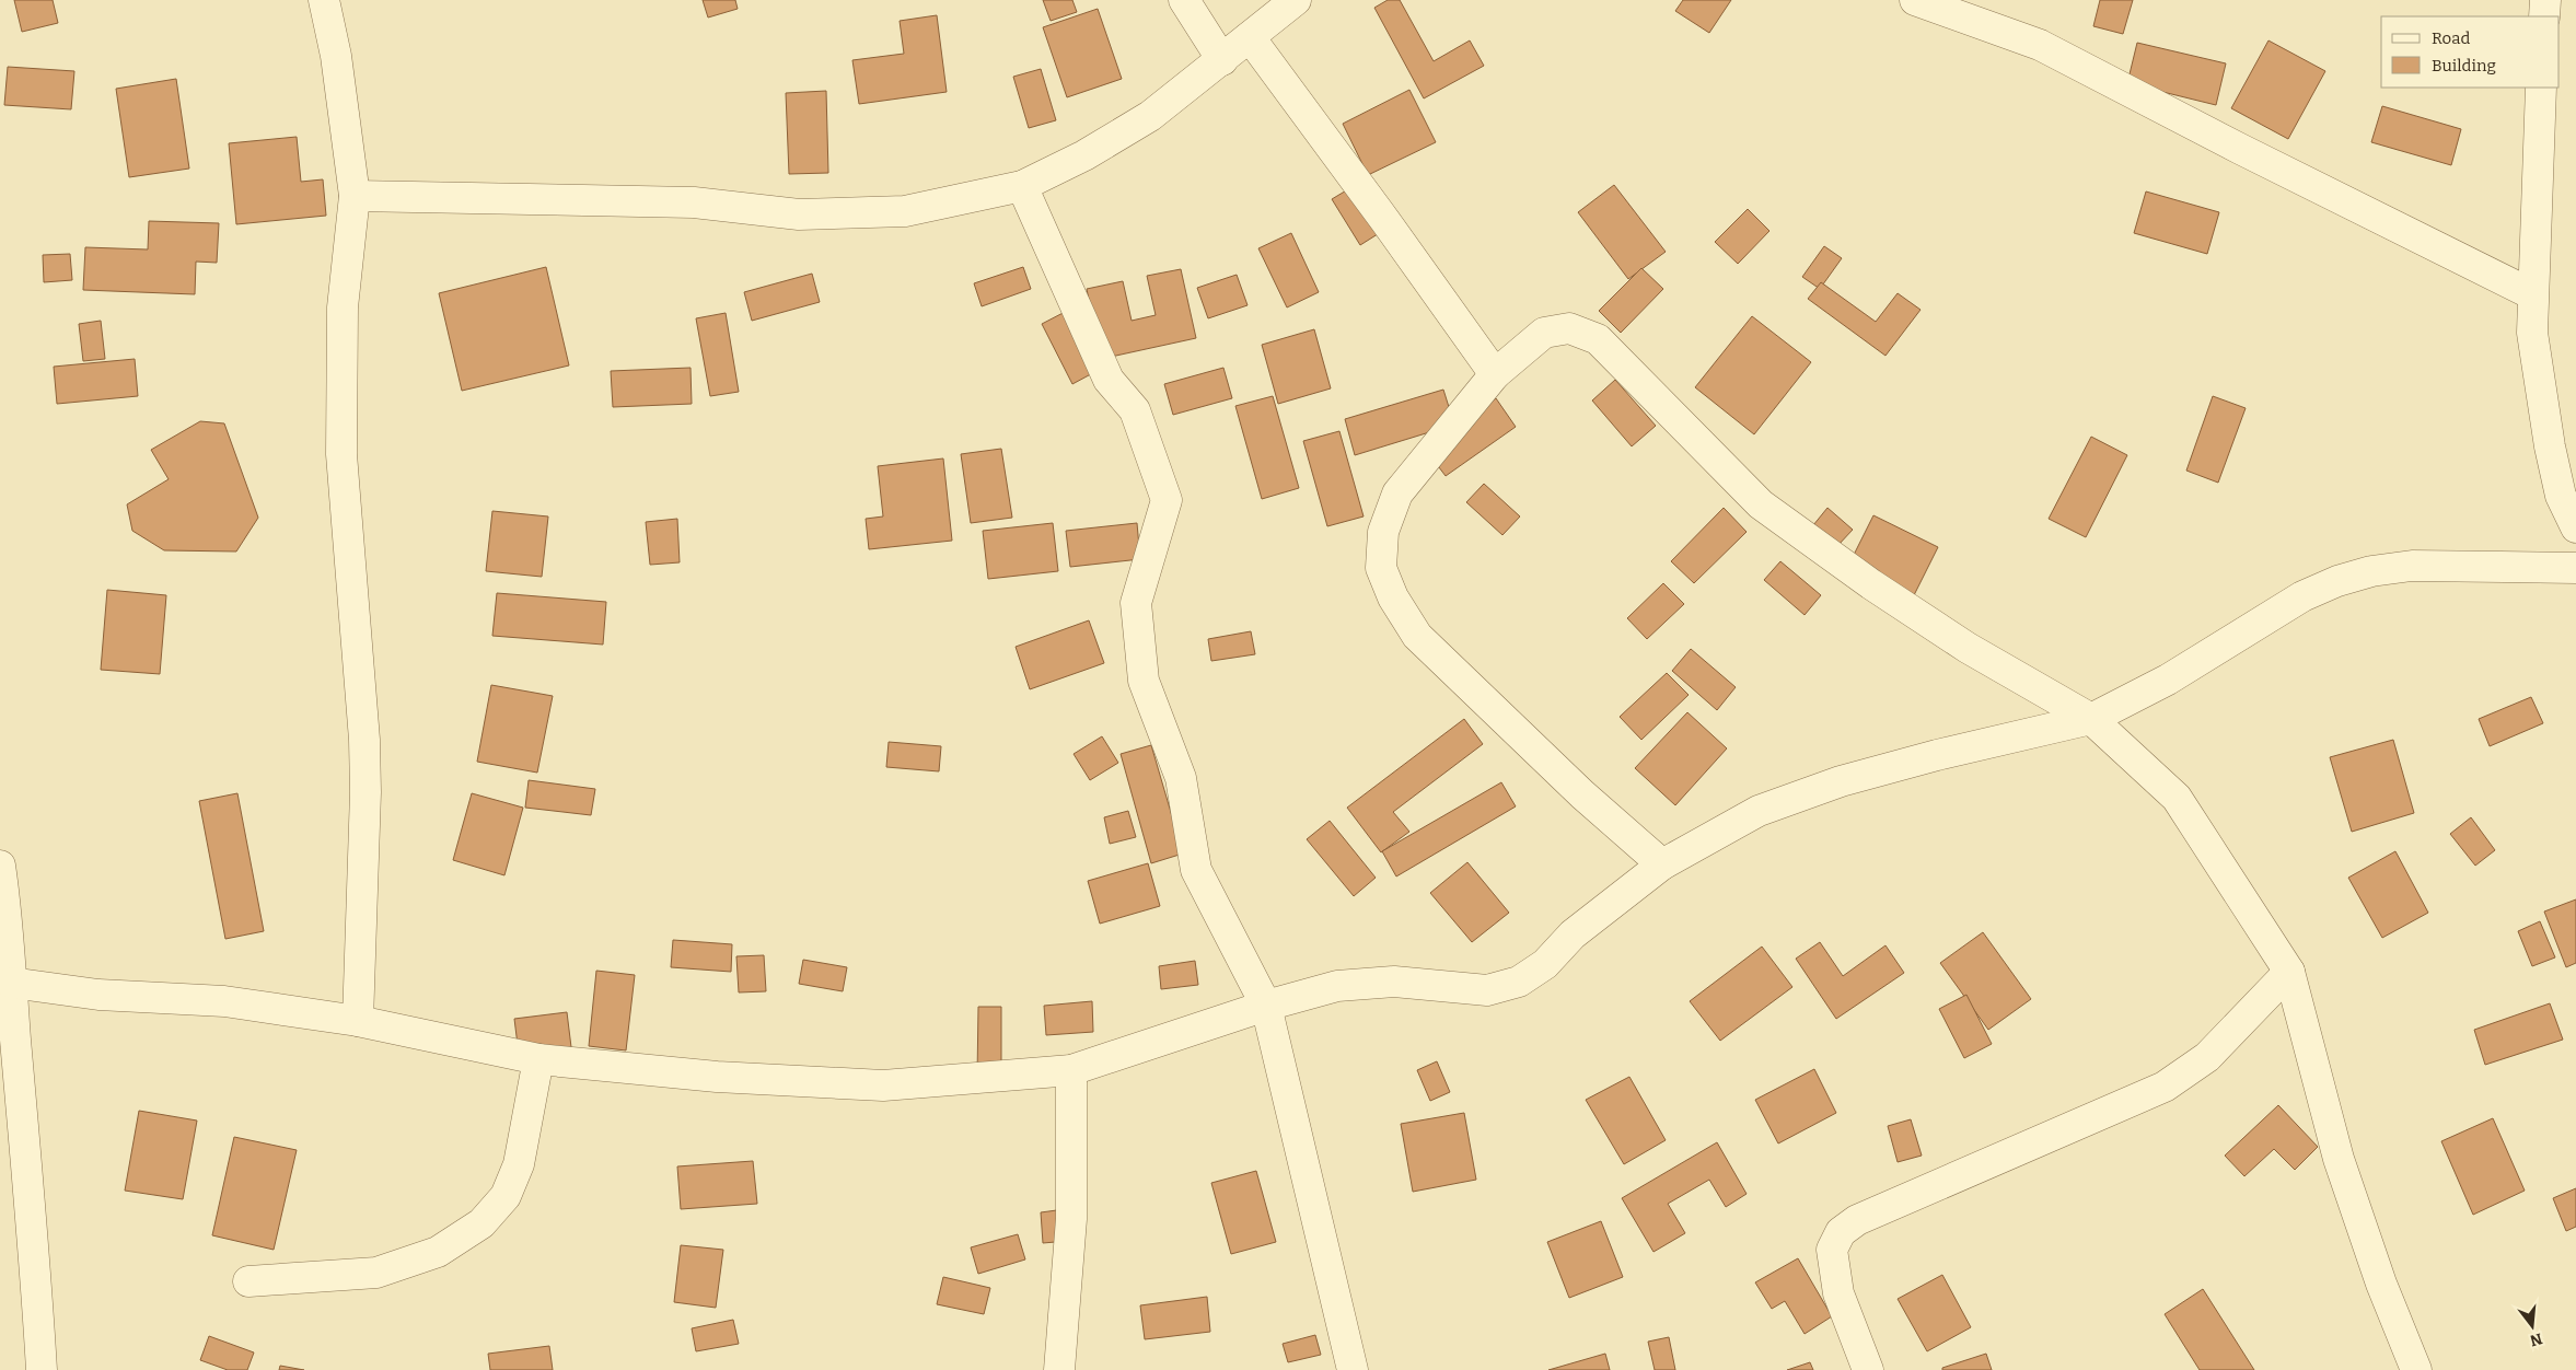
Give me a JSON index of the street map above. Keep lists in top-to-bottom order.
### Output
{
  "legend": ["Road", "Building"],
  "north": "bottom"
}
